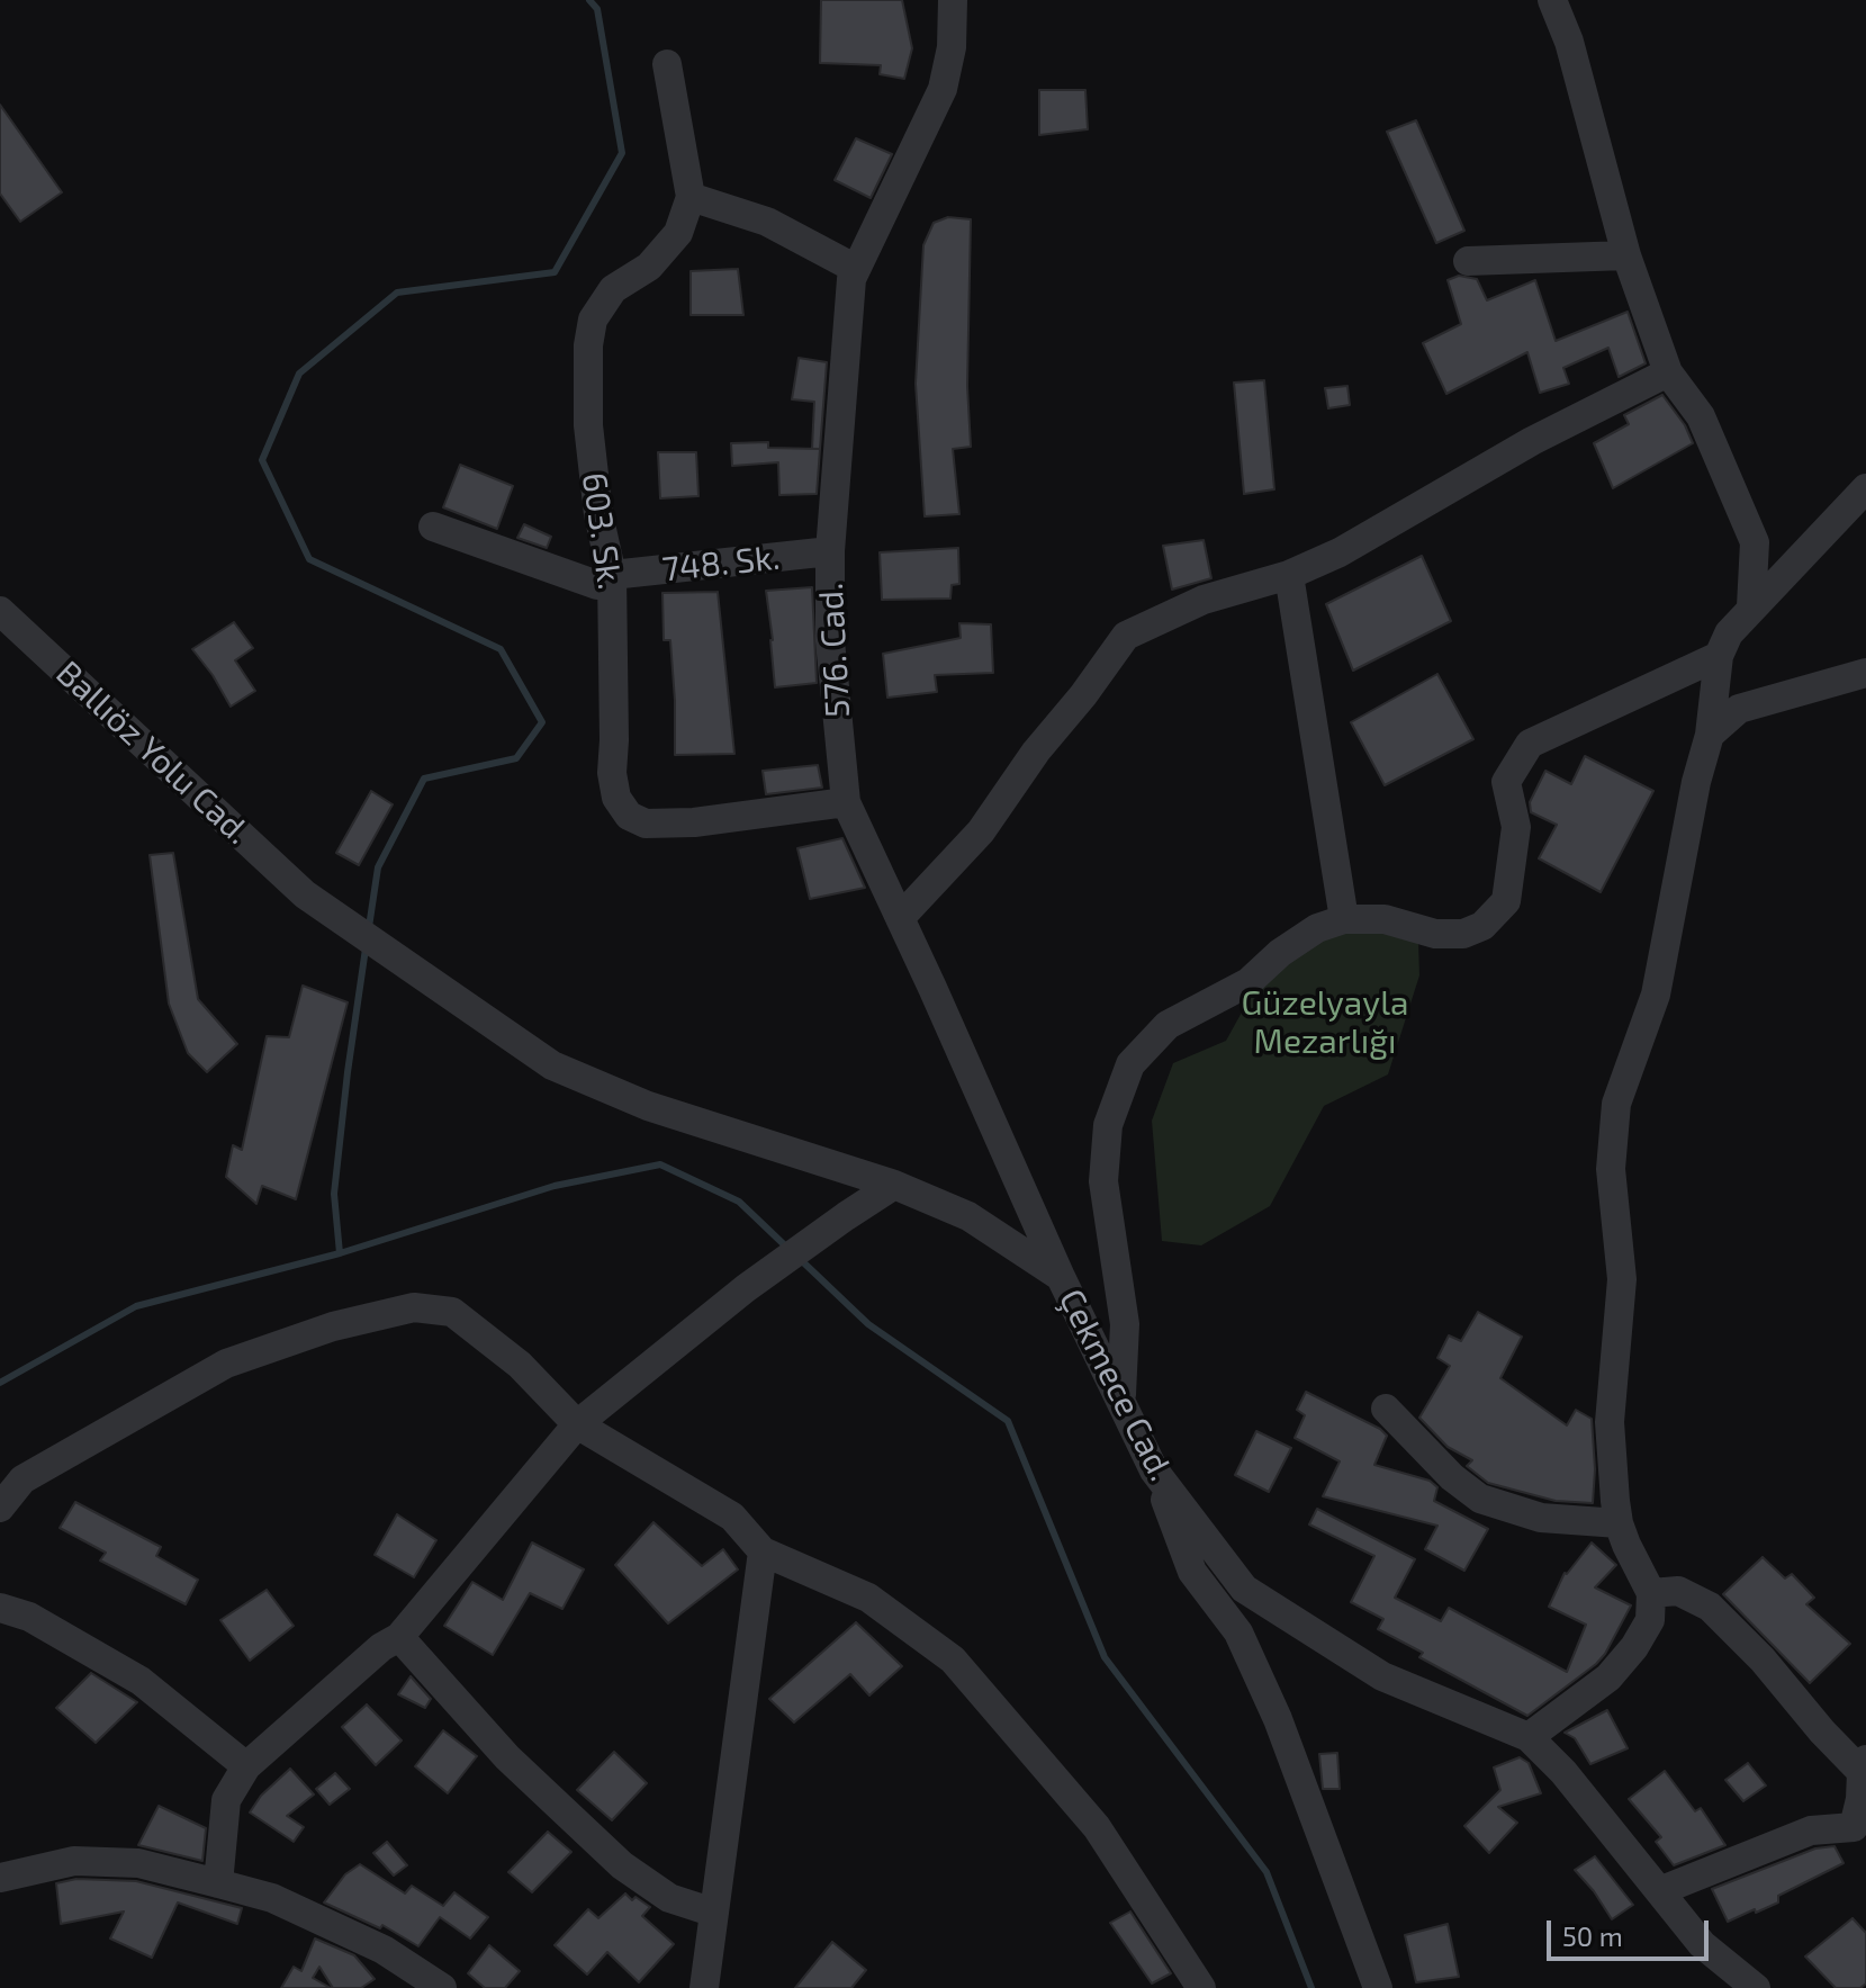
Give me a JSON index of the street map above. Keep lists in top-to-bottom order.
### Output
{
  "streets": {
    "street": [
      "603. Sk.",
      "748. Sk.",
      "576. Cad.",
      "Ballıöz Yolu Cad.",
      "Çekmece Cad."
    ]
  },
  "crossings": [
    ["603. Sk.", "748. Sk."],
    ["603. Sk.", "576. Cad."],
    ["748. Sk.", "576. Cad."],
    ["576. Cad.", "Çekmece Cad."],
    ["Ballıöz Yolu Cad.", "Çekmece Cad."]
  ],
  "parks": ["Güzelyayla Mezarlığı"],
  "scale_bar": "50 m"
}
